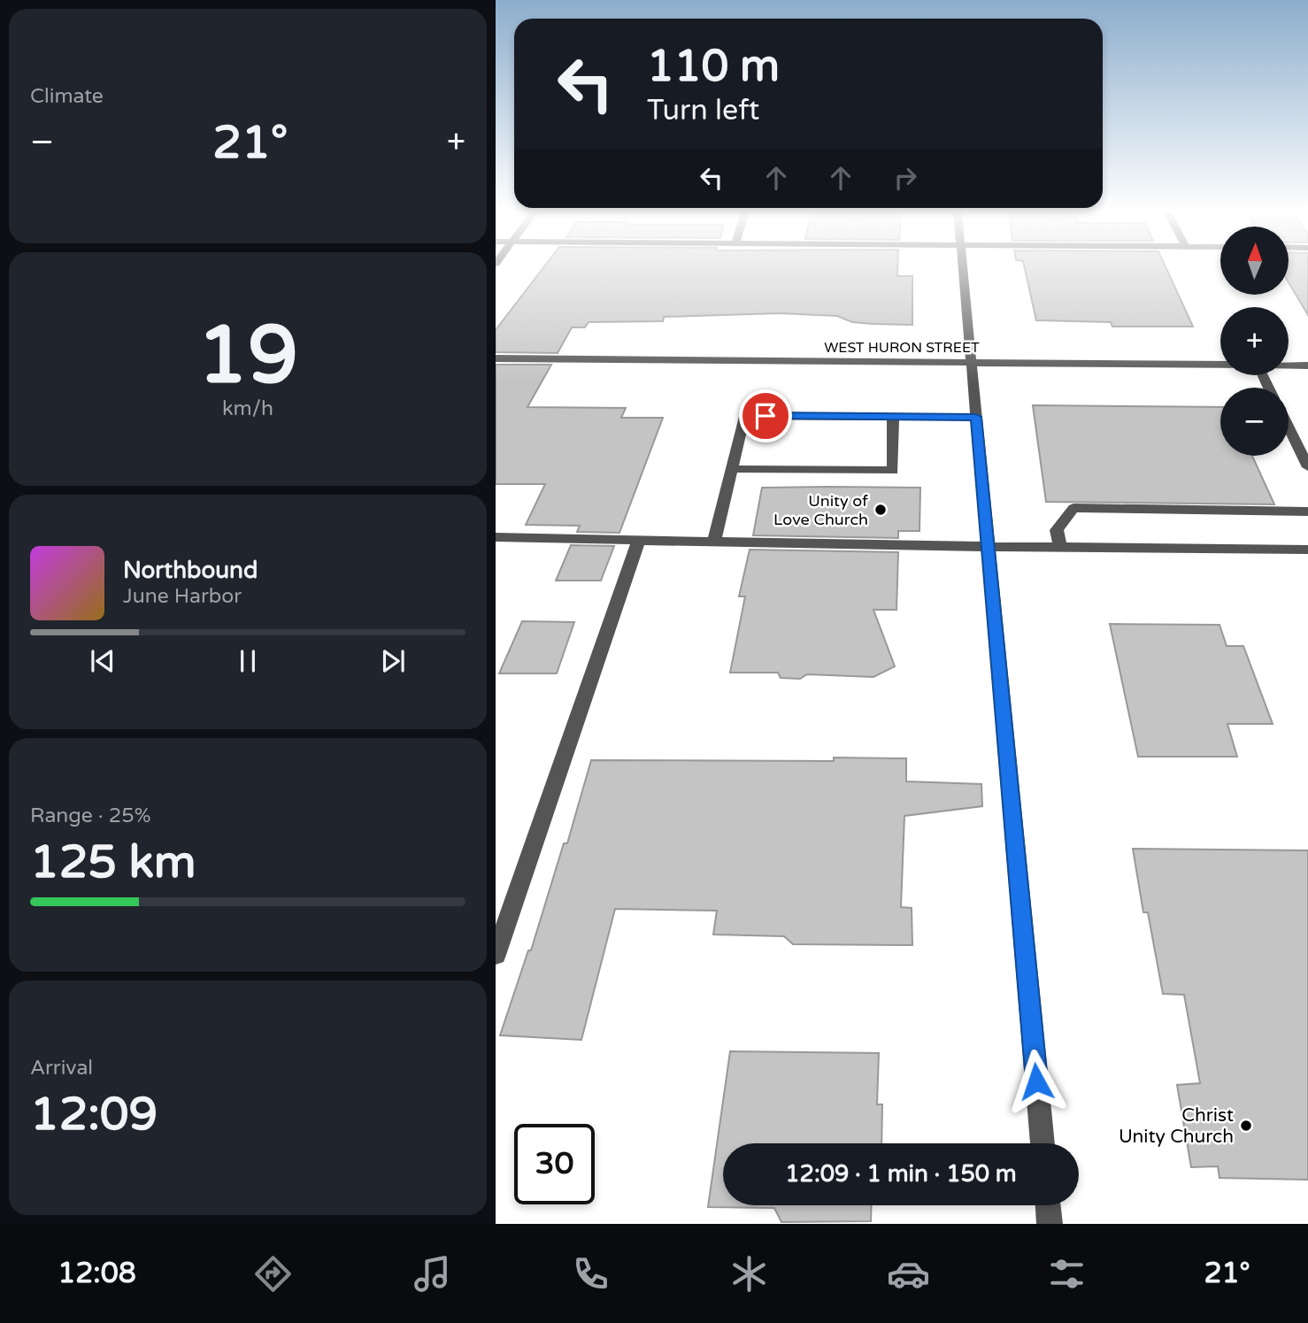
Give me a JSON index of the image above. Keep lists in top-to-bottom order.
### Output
{
  "streets": {
    "street": ["WEST HURON STREET"]
  },
  "places": ["Unity of Love Church", "Christ Unity Church"],
  "north": "top",
  "page": {
    "tile": [
      "Climate",
      ["19", "km/h"],
      ["Range · 25%", "125 km"],
      ["Arrival", "12:09"]
    ],
    "turn": ["110 m", "Turn left"],
    "heat": ["−", "21°", "+"],
    "map_buttons": ["+", "−"],
    "song": ["Northbound", "June Harbor"],
    "limit": "30",
    "trip": "12:09 · 1 min · 150 m",
    "tabs": ["12:08", "21°"]
  }
}
